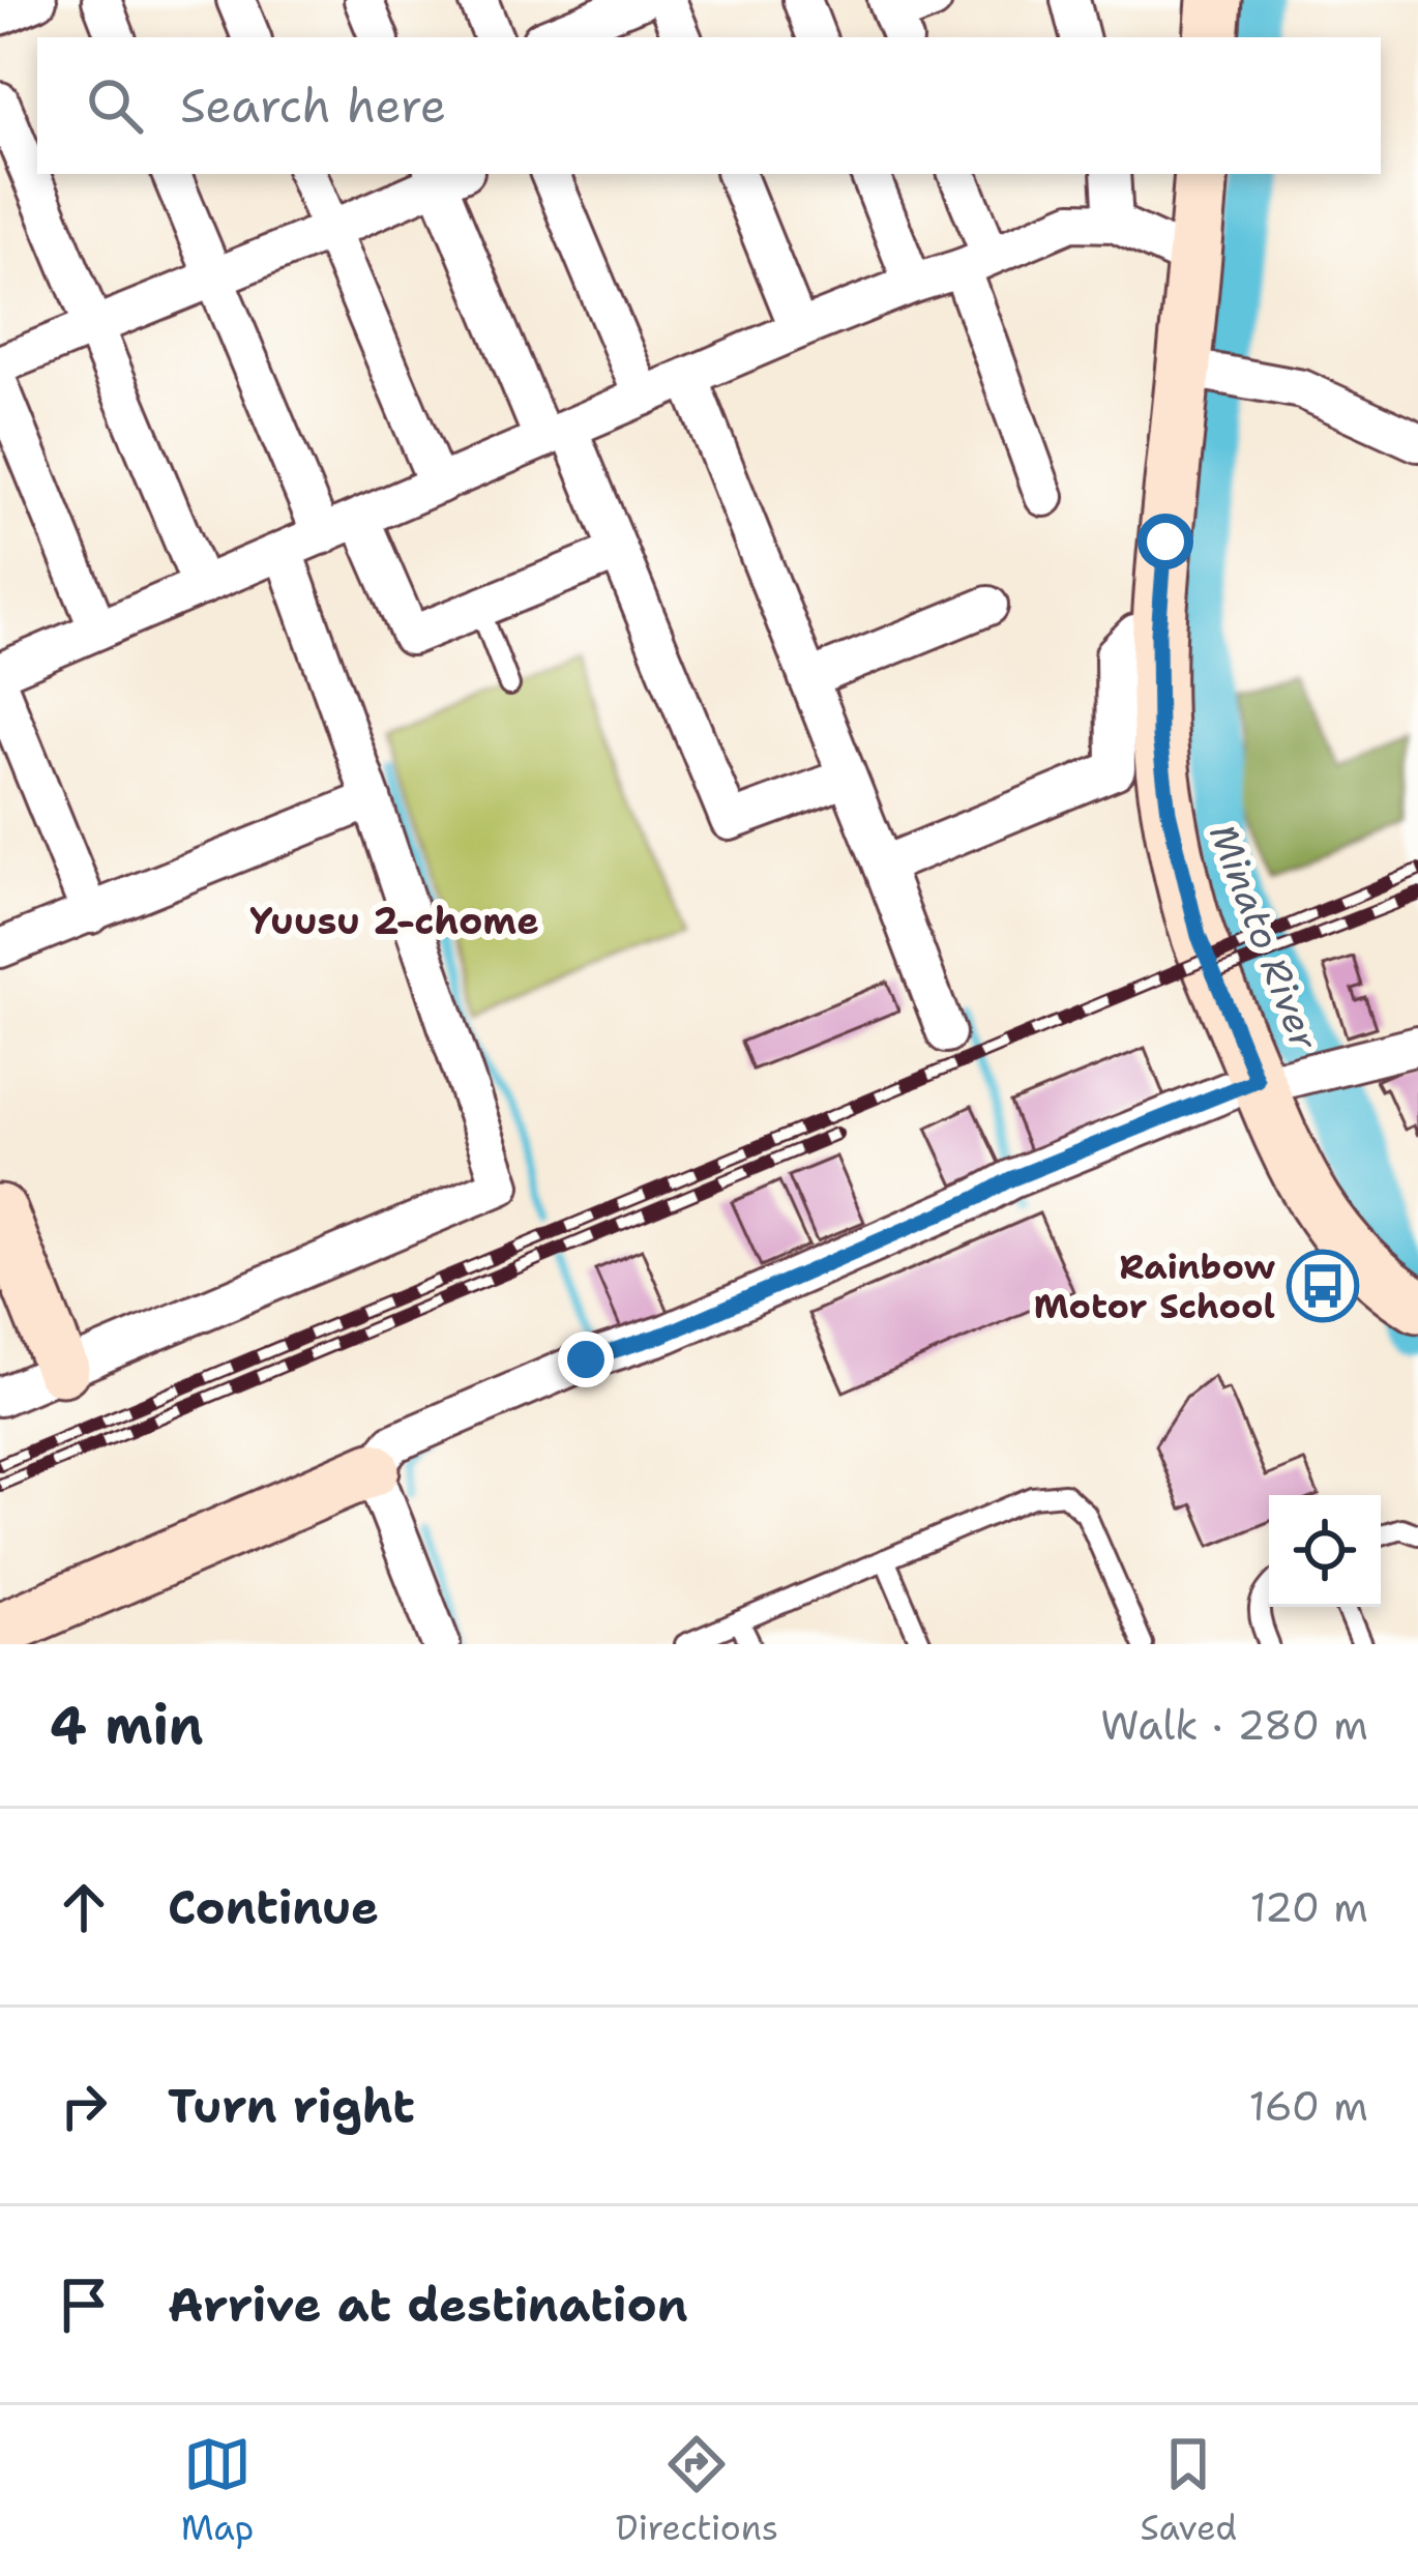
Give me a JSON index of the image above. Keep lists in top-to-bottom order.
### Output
{
  "districts": ["Yuusu 2-chome"],
  "water": ["Minato River"],
  "places": {
    "bus stop": ["Rainbow Motor School"]
  },
  "page": {
    "search": "Search here",
    "heading": ["4 min", "Walk · 280 m"],
    "list": [
      ["Continue", "120 m"],
      ["Turn right", "160 m"],
      "Arrive at destination"
    ],
    "nav": ["Map", "Directions", "Saved"]
  }
}
